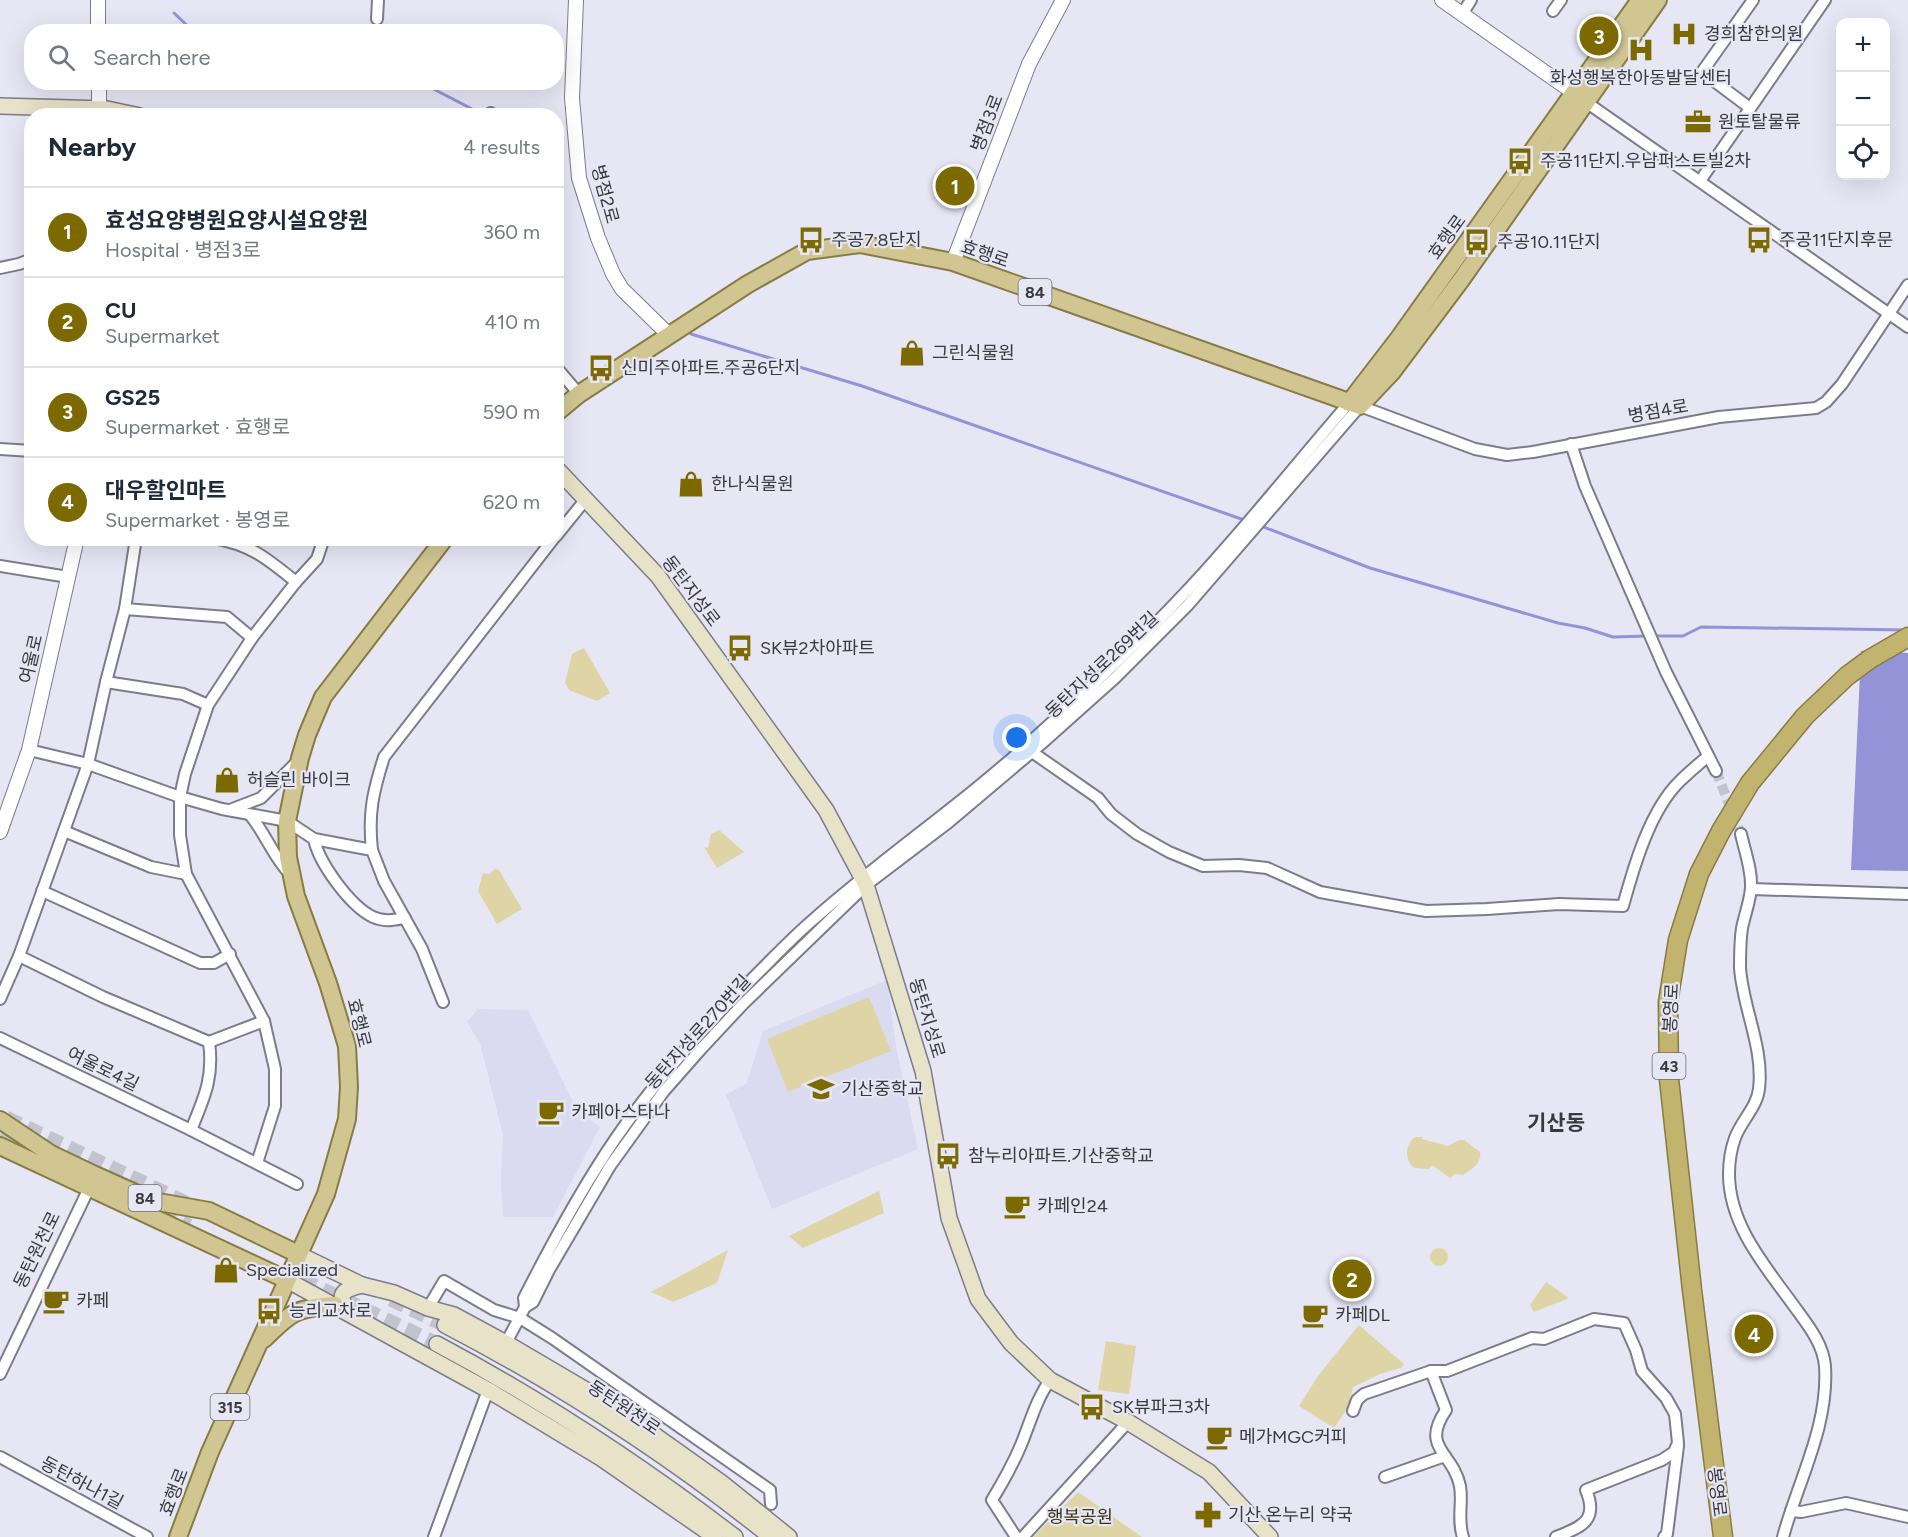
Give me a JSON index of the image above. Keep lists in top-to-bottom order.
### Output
{
  "streets": {
    "highway": ["봉영로", "43"],
    "main road": [
      "효행로",
      "84",
      "동탄지성로",
      "동탄원천로",
      "315"
    ],
    "street": [
      "병점3로",
      "병점2로",
      "병점4로",
      "여울로",
      "동탄지성로269번길",
      "여울로4길",
      "동탄하나1길"
    ]
  },
  "crossings": [
    ["병점3로", "효행로"],
    ["병점2로", "효행로"],
    ["병점2로", "84"],
    ["효행로", "84"],
    ["효행로", "병점4로"],
    ["84", "동탄원천로"],
    ["동탄지성로", "동탄지성로269번길"]
  ],
  "districts": ["기산동"],
  "parks": ["행복공원"],
  "places": {
    "hospital": ["경희참한의원", "화성행복한아동발달센터"],
    "office": ["원토탈물류"],
    "bus stop": [
      "주공11단지.우남퍼스트빌2차",
      "주공7.8단지",
      "주공11단지후문",
      "주공10.11단지",
      "신미주아파트.주공6단지",
      "SK뷰2차아파트",
      "참누리아파트.기산중학교",
      "능리교차로",
      "SK뷰파크3차"
    ],
    "shop": [
      "그린식물원",
      "한나식물원",
      "허슬린 바이크",
      "Specialized"
    ],
    "school or university": ["기산중학교"],
    "cafe": [
      "카페아스타나",
      "카페인24",
      "카페",
      "카페DL",
      "메가MGC커피"
    ],
    "pharmacy": ["기산 온누리 약국"]
  },
  "page": {
    "pins": [
      "3",
      "1",
      "2",
      "4"
    ],
    "map_buttons": ["+", "−"],
    "search": "Search here",
    "heading": ["Nearby", "4 results"],
    "list": [
      {
        "mark": "1",
        "name": "효성요양병원요양시설요양원",
        "note": "Hospital · 병점3로",
        "value": "360 m"
      },
      {
        "mark": "2",
        "name": "CU",
        "note": "Supermarket",
        "value": "410 m"
      },
      {
        "mark": "3",
        "name": "GS25",
        "note": "Supermarket · 효행로",
        "value": "590 m"
      },
      {
        "mark": "4",
        "name": "대우할인마트",
        "note": "Supermarket · 봉영로",
        "value": "620 m"
      }
    ]
  }
}
